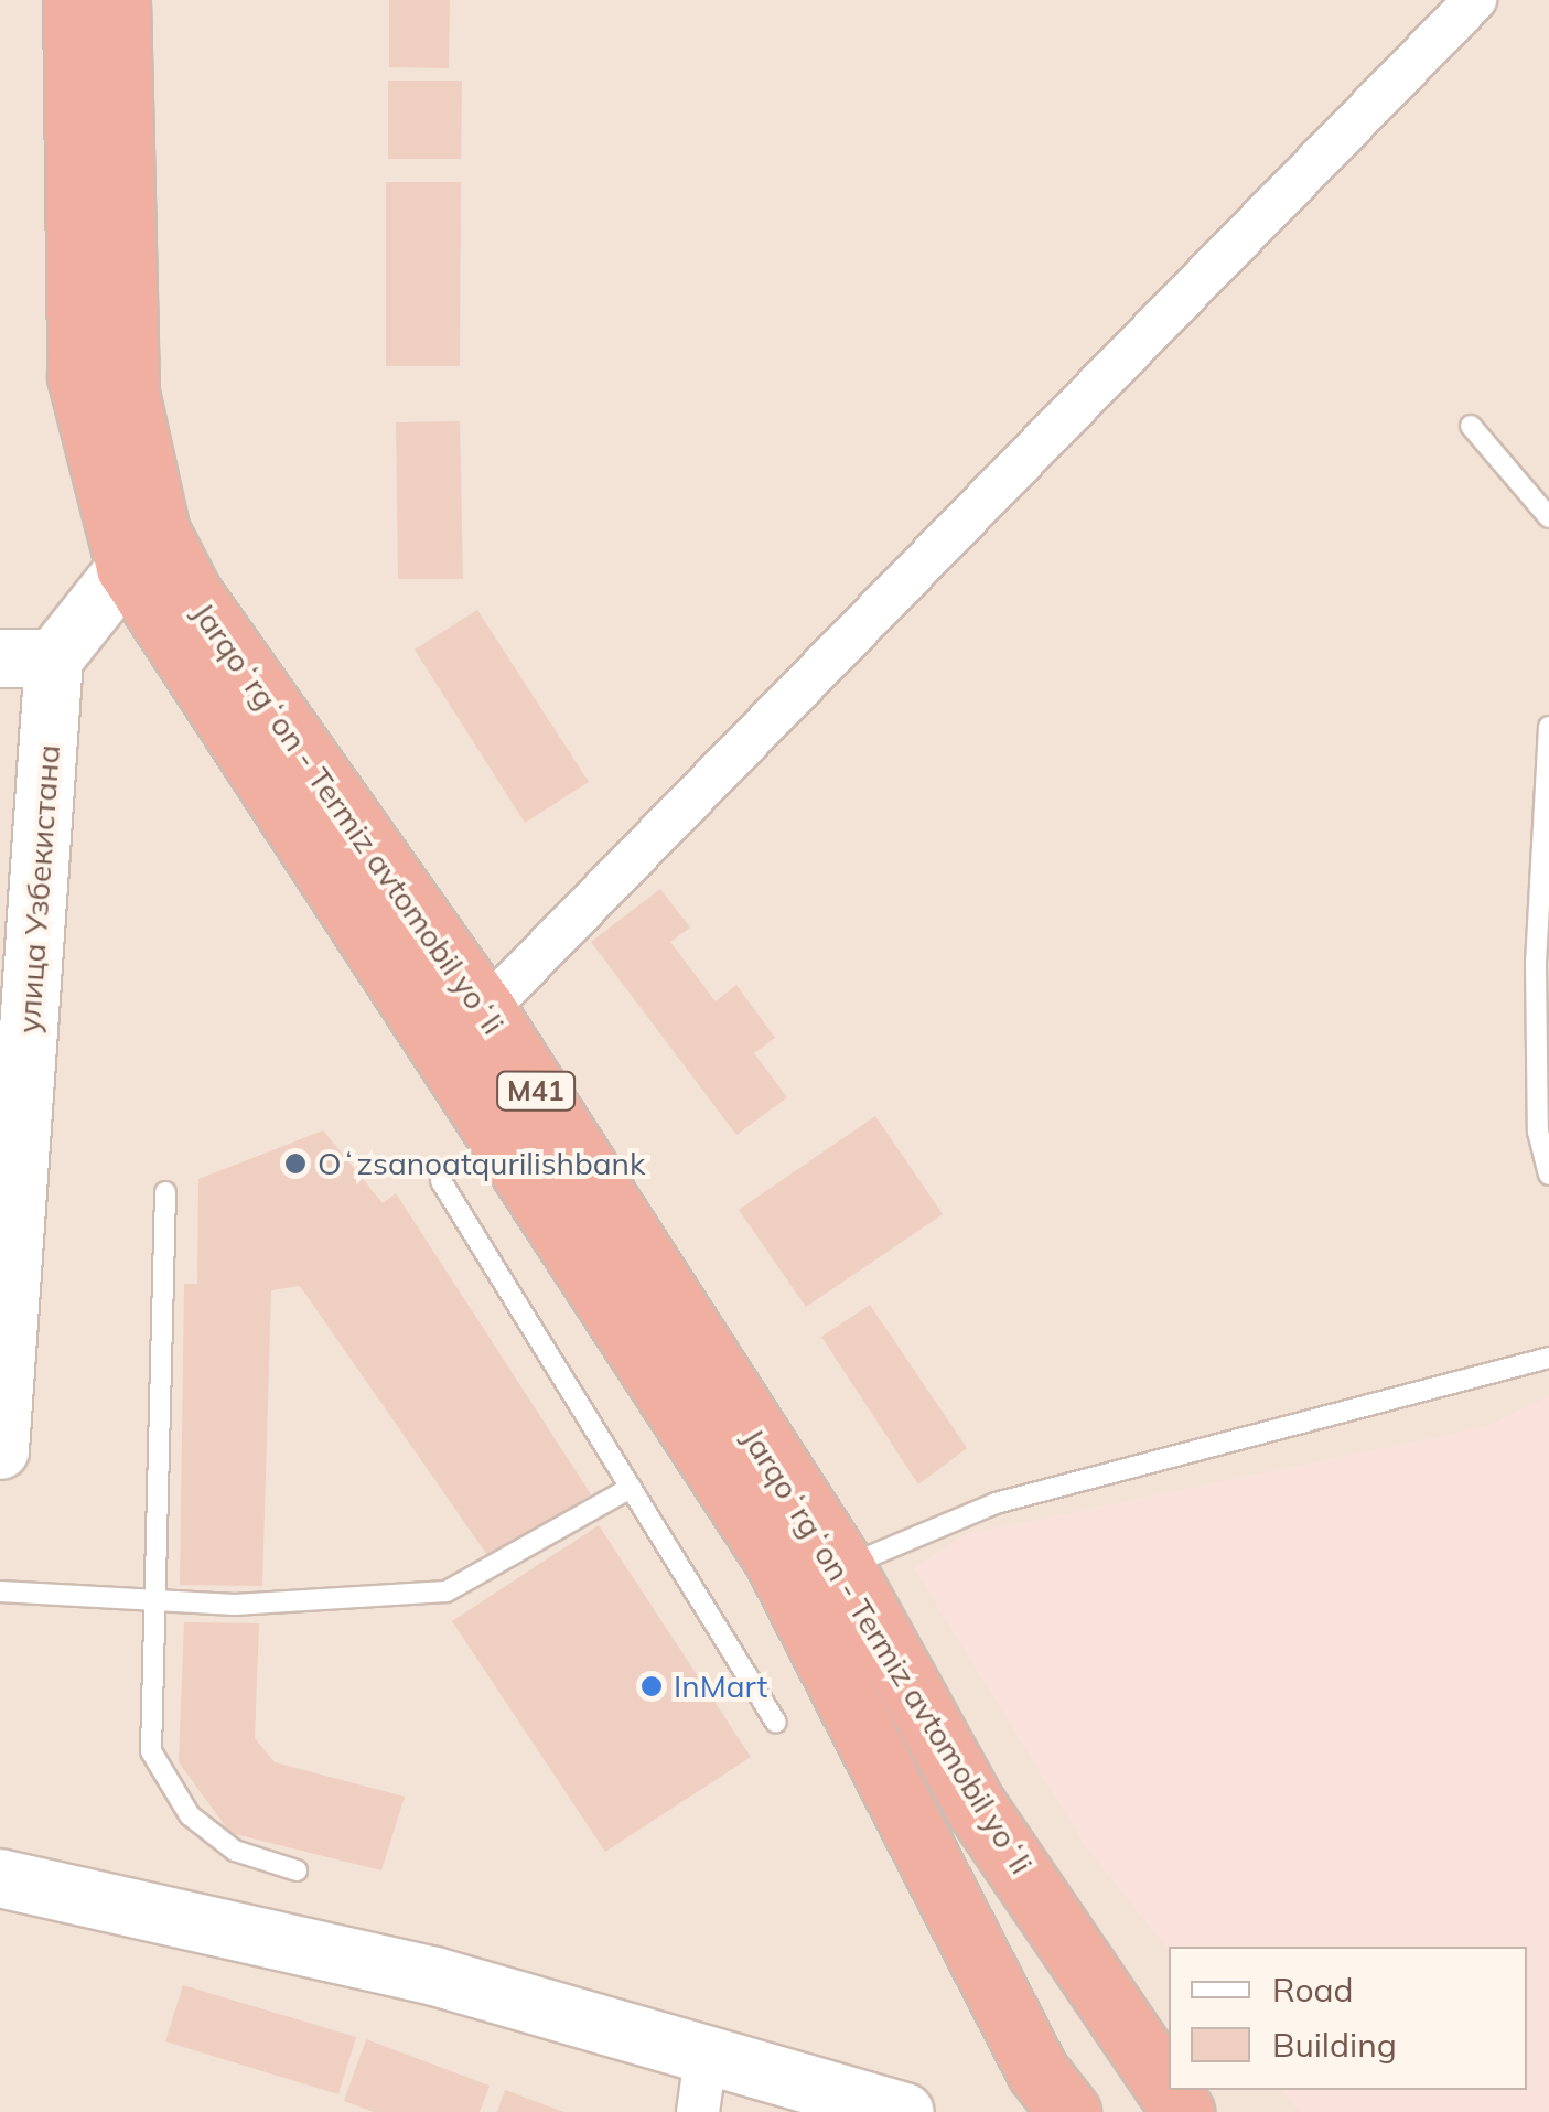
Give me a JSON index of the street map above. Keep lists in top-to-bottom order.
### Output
{
  "streets": {
    "highway": ["Jarqoʻrgʻon - Termiz avtomobil yoʻli", "M41"],
    "street": ["улица Узбекистана"]
  },
  "places": ["Oʻzsanoatqurilishbank", "InMart"],
  "legend": ["Road", "Building"]
}
